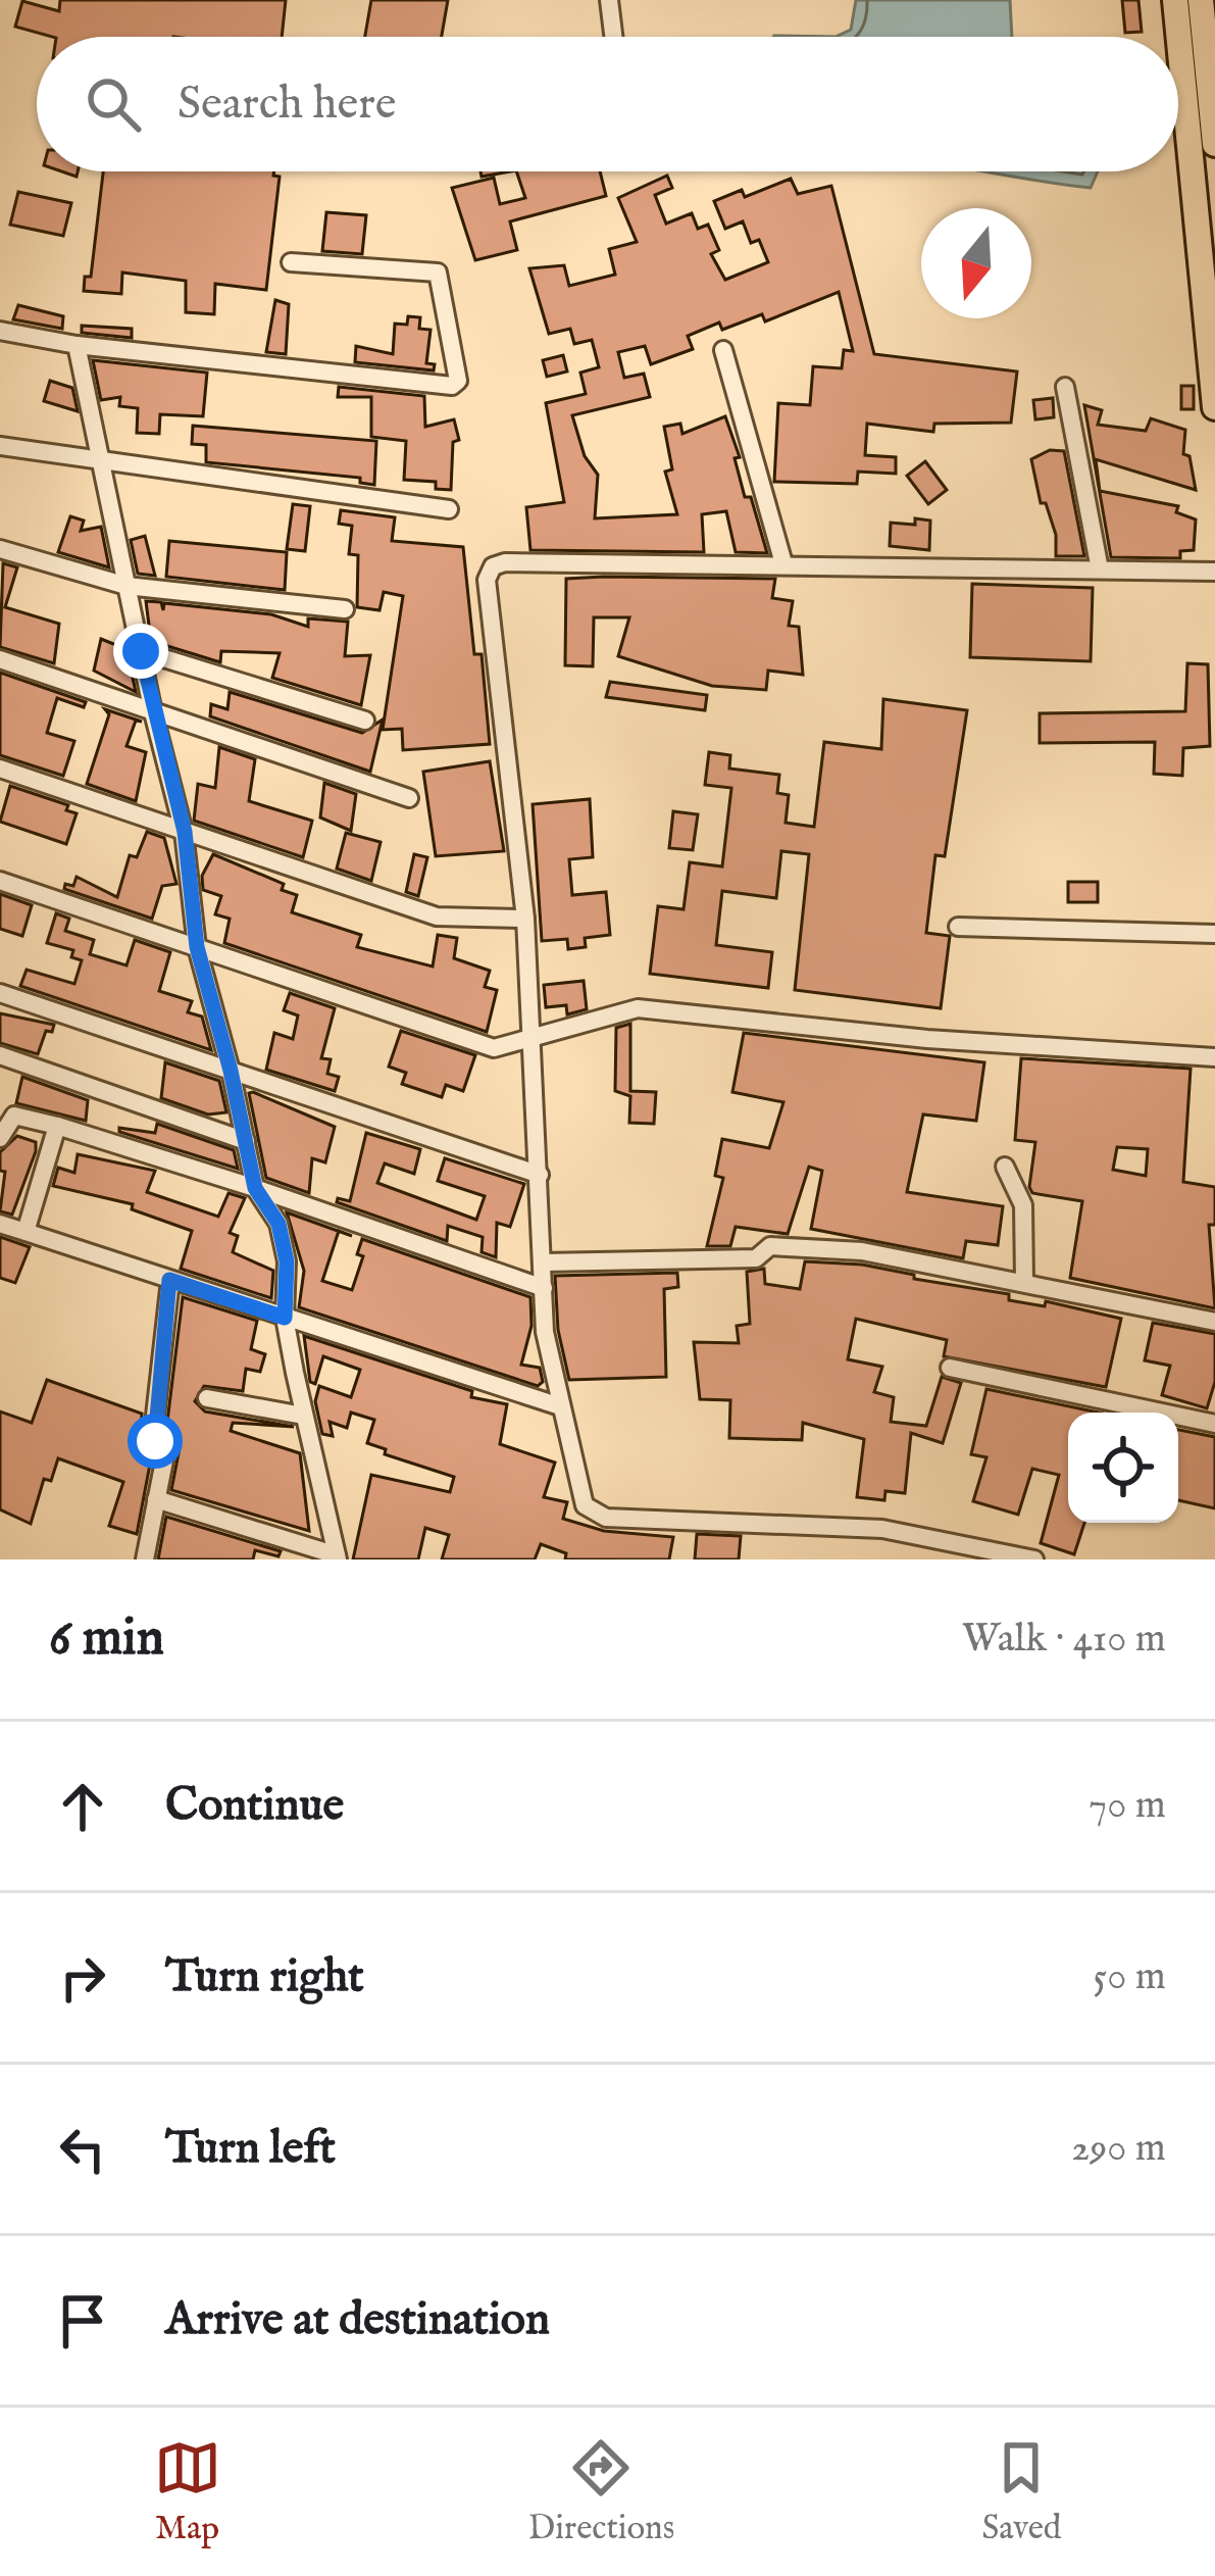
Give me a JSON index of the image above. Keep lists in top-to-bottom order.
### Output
{
  "north": "bottom",
  "page": {
    "search": "Search here",
    "heading": ["6 min", "Walk · 410 m"],
    "list": [
      ["Continue", "70 m"],
      ["Turn right", "50 m"],
      ["Turn left", "290 m"],
      "Arrive at destination"
    ],
    "nav": ["Map", "Directions", "Saved"]
  }
}
